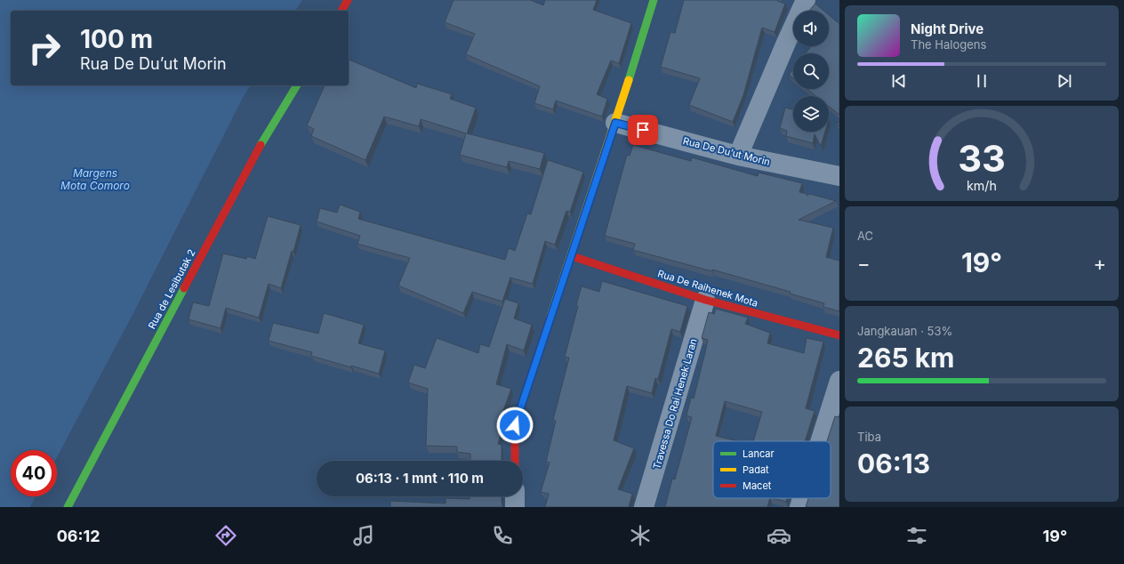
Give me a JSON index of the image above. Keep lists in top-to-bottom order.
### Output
{
  "streets": {
    "street": [
      "Rua De Du’ut Morin",
      "Rua De Raihenek Mota",
      "Rua de Lesibutak 2",
      "Travessa Do Rai Henek Laran"
    ]
  },
  "crossings": [
    ["Rua De Raihenek Mota", "Travessa Do Rai Henek Laran"]
  ],
  "water": ["Margens Mota Comoro"],
  "legend": ["Lancar", "Padat", "Macet"],
  "page": {
    "turn": ["100 m", "Rua De Du’ut Morin"],
    "song": ["Night Drive", "The Halogens"],
    "tile": [
      "AC",
      ["Jangkauan · 53%", "265 km"],
      ["Tiba", "06:13"]
    ],
    "heat": ["−", "19°", "+"],
    "limit": "40",
    "trip": "06:13 · 1 mnt · 110 m",
    "tabs": ["06:12", "19°"],
    "gauge": ["33", "km/h"]
  }
}
